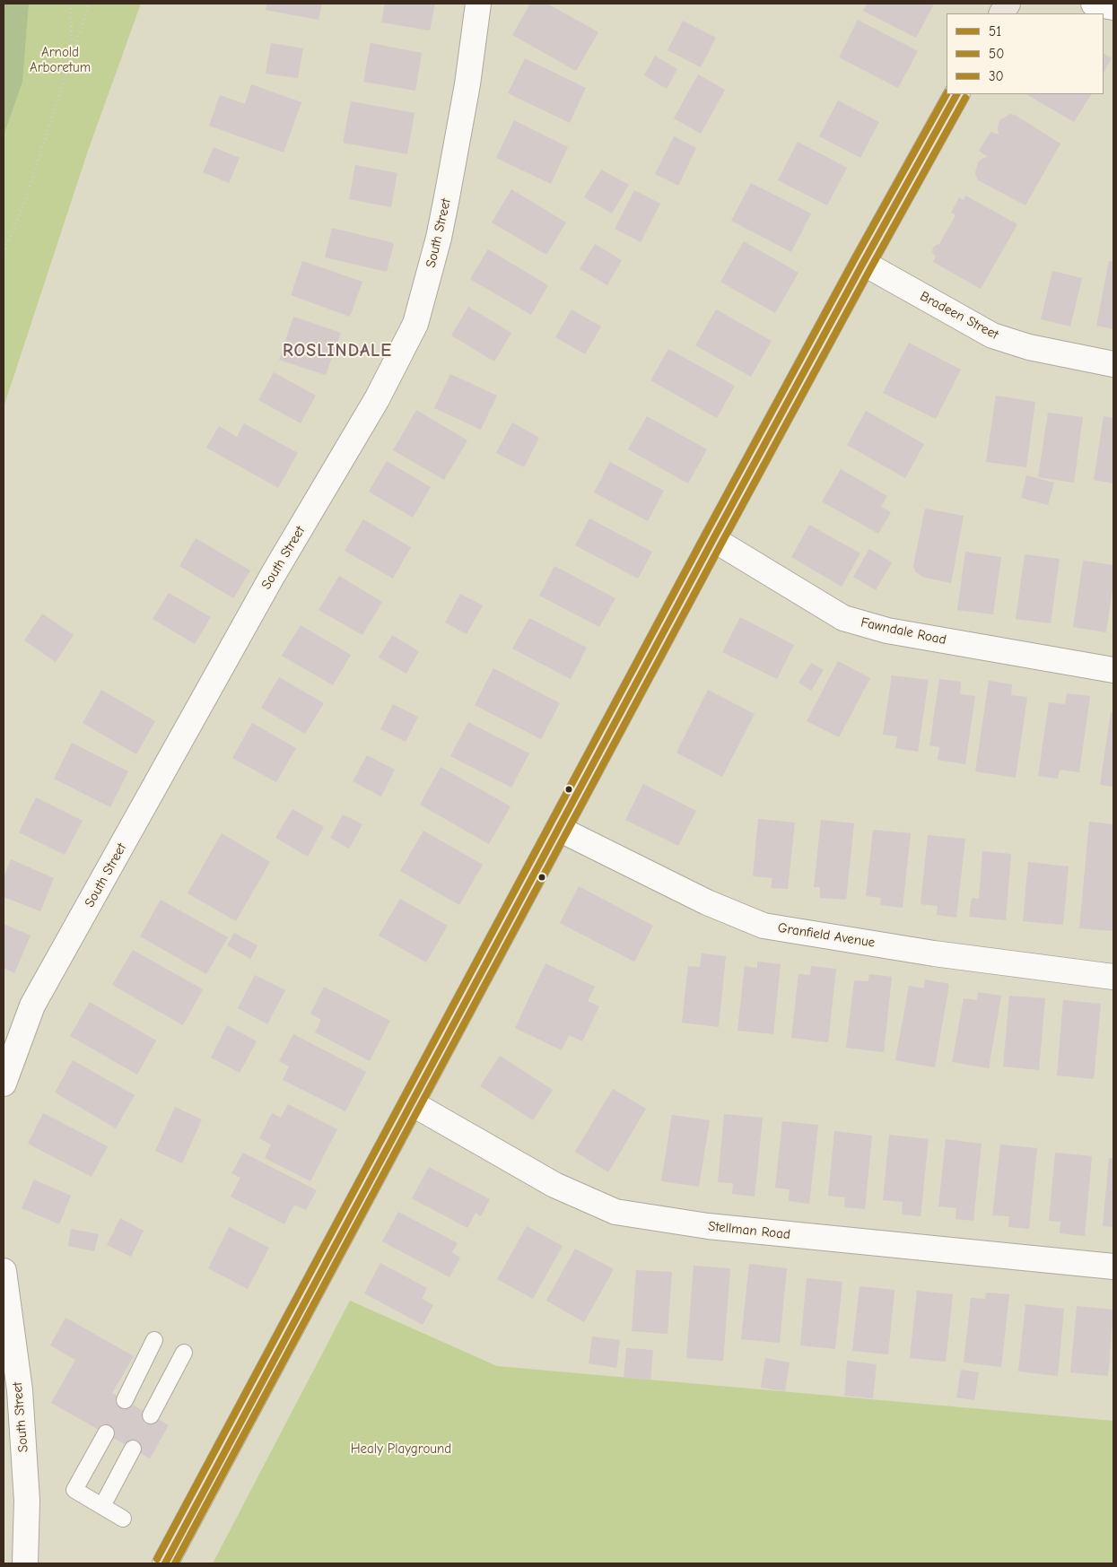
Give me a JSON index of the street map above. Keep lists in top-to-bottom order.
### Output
{
  "streets": {
    "street": [
      "South Street",
      "Bradeen Street",
      "Fawndale Road",
      "Granfield Avenue",
      "Stellman Road"
    ]
  },
  "districts": ["ROSLINDALE"],
  "parks": ["Arnold Arboretum", "Healy Playground"],
  "lines": ["transit line 30", "transit line 51", "transit line 50"],
  "legend": ["51", "50", "30"]
}
